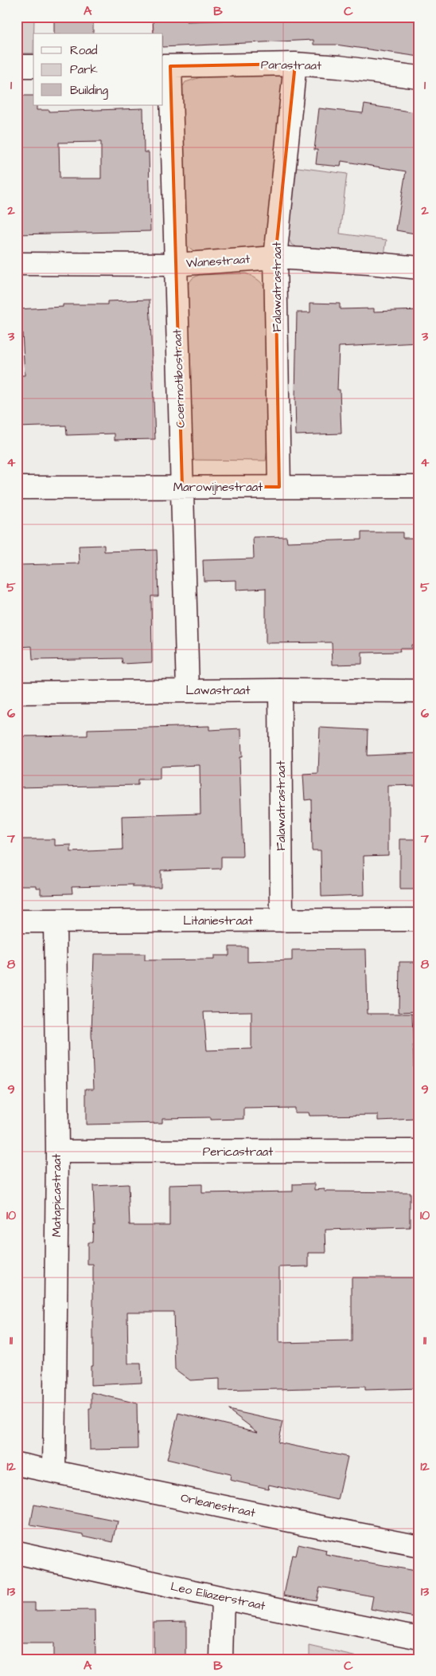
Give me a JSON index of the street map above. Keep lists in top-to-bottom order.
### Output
{
  "streets": {
    "street": [
      "Parastraat",
      "Wanestraat",
      "Falawatrastraat",
      "Coermotibostraat",
      "Marowijnestraat",
      "Lawastraat",
      "Litaniestraat",
      "Pericastraat",
      "Matapicastraat",
      "Orleanestraat",
      "Leo Eliazerstraat"
    ]
  },
  "crossings": [
    ["Parastraat", "Falawatrastraat"],
    ["Parastraat", "Coermotibostraat"],
    ["Wanestraat", "Falawatrastraat"],
    ["Wanestraat", "Coermotibostraat"],
    ["Falawatrastraat", "Marowijnestraat"],
    ["Falawatrastraat", "Lawastraat"],
    ["Falawatrastraat", "Litaniestraat"],
    ["Coermotibostraat", "Marowijnestraat"],
    ["Coermotibostraat", "Lawastraat"],
    ["Litaniestraat", "Matapicastraat"],
    ["Pericastraat", "Matapicastraat"],
    ["Matapicastraat", "Orleanestraat"]
  ],
  "legend": ["Road", "Park", "Building"],
  "grid": {
    "columns": ["A", "B", "C"],
    "rows": [
      "1",
      "2",
      "3",
      "4",
      "5",
      "6",
      "7",
      "8",
      "9",
      "10",
      "11",
      "12",
      "13"
    ]
  }
}
